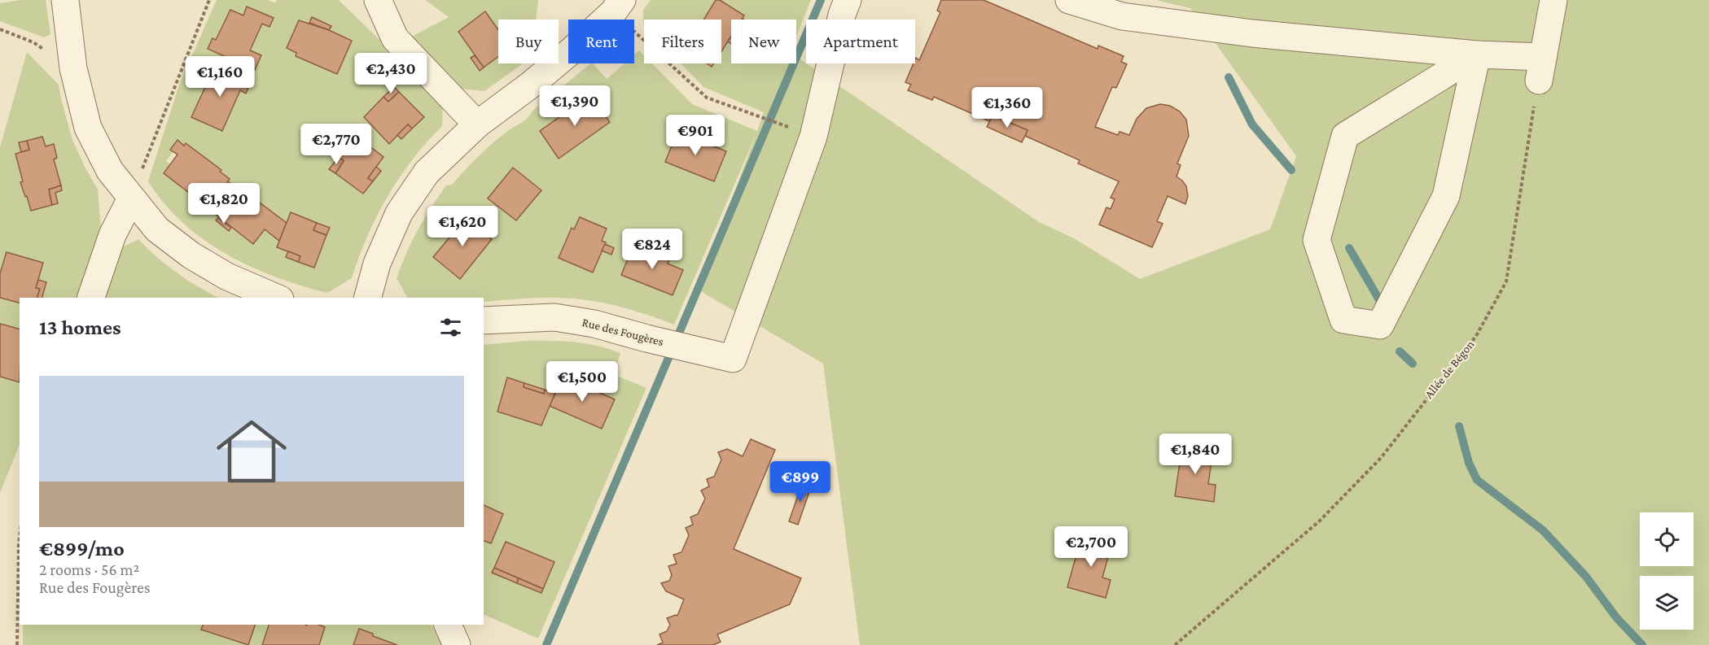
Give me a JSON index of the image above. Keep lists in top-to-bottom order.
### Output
{
  "streets": {
    "street": ["Rue des Fougères"],
    "path": ["Allée de Bégon"]
  },
  "page": {
    "chip": [
      "Buy",
      "Rent",
      "Filters",
      "New",
      "Apartment"
    ],
    "price": [
      "€2,430",
      "€1,160",
      "€1,390",
      "€1,360",
      "€901",
      "€2,770",
      "€1,820",
      "€1,620",
      "€824",
      "€1,500",
      "€1,840",
      "€899",
      "€2,700"
    ],
    "heading": "13 homes",
    "list": [
      {
        "name": "€899/mo",
        "note": "2 rooms · 56 m² · Rue des Fougères"
      }
    ]
  }
}
